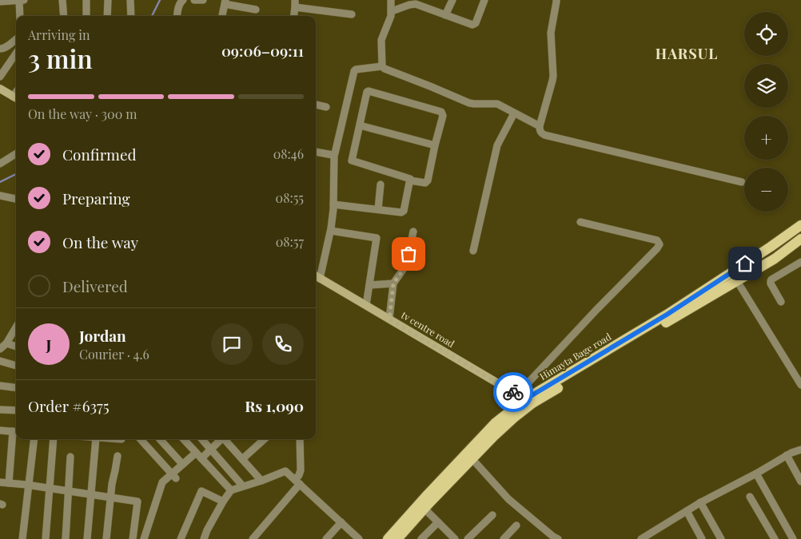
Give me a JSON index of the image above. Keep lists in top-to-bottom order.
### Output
{
  "streets": {
    "main road": ["tv centre road", "Himayta Bage road"]
  },
  "crossings": [
    ["tv centre road", "Himayta Bage road"]
  ],
  "districts": ["HARSUL"],
  "page": {
    "map_buttons": ["+", "−"],
    "heading": ["3 min", "Arriving in", "09:06–09:11"],
    "panel": [
      "Jordan",
      "Courier · 4.6",
      "Order #6375",
      "Rs 1,090"
    ],
    "bar": "On the way · 300 m",
    "list": [
      ["Confirmed", "08:46"],
      ["Preparing", "08:55"],
      ["On the way", "08:57"],
      "Delivered"
    ],
    "round": "J"
  }
}
